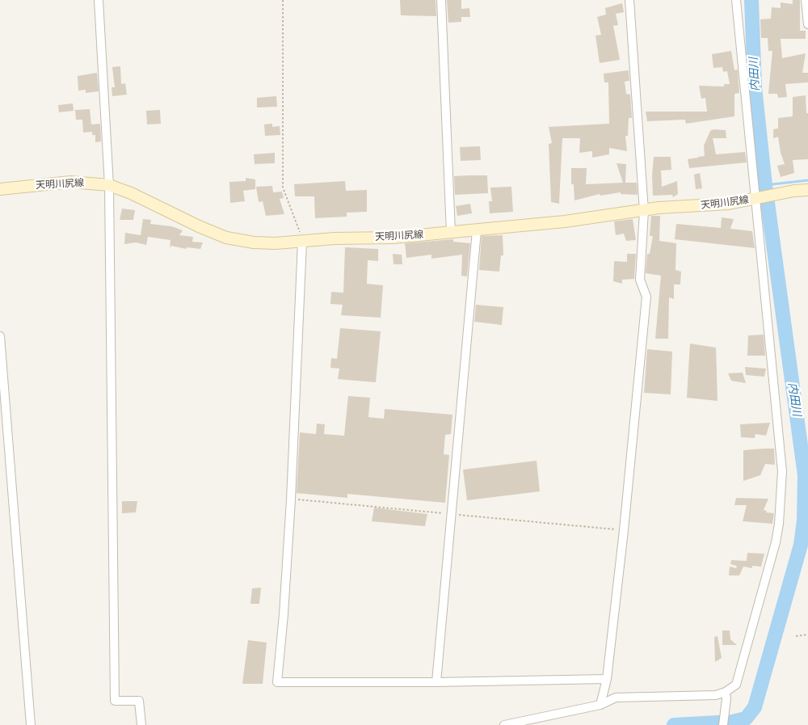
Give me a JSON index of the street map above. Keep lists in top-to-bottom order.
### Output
{
  "streets": {
    "main road": ["天明川尻線"]
  },
  "water": ["内田川"]
}
